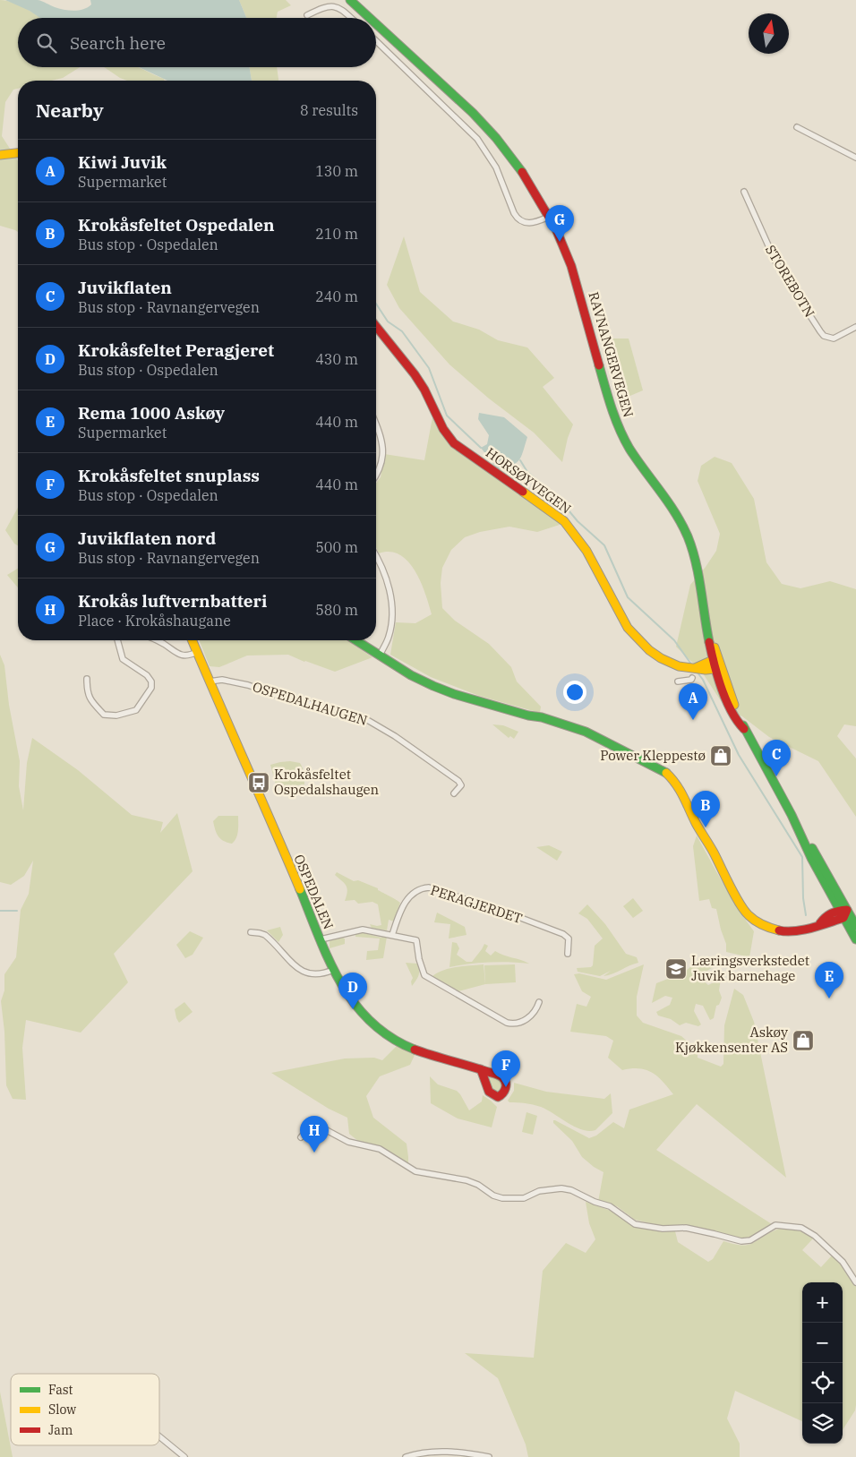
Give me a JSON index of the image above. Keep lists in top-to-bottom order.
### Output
{
  "streets": {
    "main road": ["RAVNANGERVEGEN", "HORSØYVEGEN", "OSPEDALEN"],
    "street": ["STOREBOTN", "OSPEDALHAUGEN", "PERAGJERDET"]
  },
  "crossings": [
    ["RAVNANGERVEGEN", "HORSØYVEGEN"],
    ["OSPEDALHAUGEN", "OSPEDALEN"]
  ],
  "places": {
    "shop": ["Power Kleppestø", "Askøy Kjøkkensenter AS"],
    "bus stop": ["Krokåsfeltet Ospedalshaugen"],
    "school or university": ["Læringsverkstedet Juvik barnehage"]
  },
  "legend": ["Fast", "Slow", "Jam"],
  "north": "top",
  "page": {
    "search": "Search here",
    "heading": ["Nearby", "8 results"],
    "list": [
      {
        "mark": "A",
        "name": "Kiwi Juvik",
        "note": "Supermarket",
        "value": "130 m"
      },
      {
        "mark": "B",
        "name": "Krokåsfeltet Ospedalen",
        "note": "Bus stop · Ospedalen",
        "value": "210 m"
      },
      {
        "mark": "C",
        "name": "Juvikflaten",
        "note": "Bus stop · Ravnangervegen",
        "value": "240 m"
      },
      {
        "mark": "D",
        "name": "Krokåsfeltet Peragjeret",
        "note": "Bus stop · Ospedalen",
        "value": "430 m"
      },
      {
        "mark": "E",
        "name": "Rema 1000 Askøy",
        "note": "Supermarket",
        "value": "440 m"
      },
      {
        "mark": "F",
        "name": "Krokåsfeltet snuplass",
        "note": "Bus stop · Ospedalen",
        "value": "440 m"
      },
      {
        "mark": "G",
        "name": "Juvikflaten nord",
        "note": "Bus stop · Ravnangervegen",
        "value": "500 m"
      },
      {
        "mark": "H",
        "name": "Krokås luftvernbatteri",
        "note": "Place · Krokåshaugane",
        "value": "580 m"
      }
    ],
    "pins": [
      "G",
      "A",
      "C",
      "B",
      "E",
      "D",
      "F",
      "H"
    ],
    "map_buttons": ["+", "−"]
  }
}
